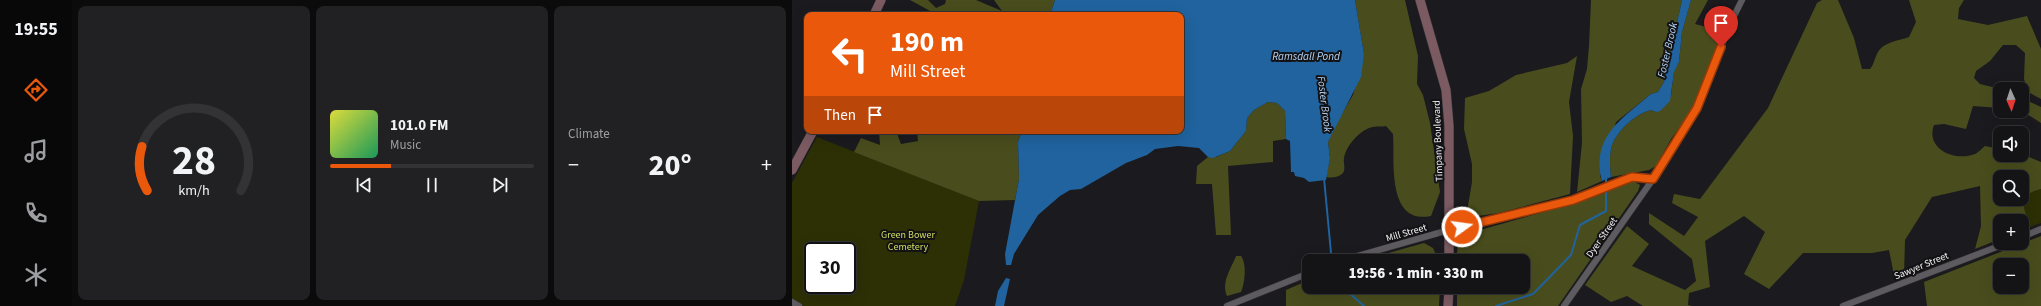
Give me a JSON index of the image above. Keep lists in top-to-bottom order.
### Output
{
  "streets": {
    "main road": ["Timpany Boulevard"],
    "street": ["Mill Street", "Dyer Street", "Sawyer Street"]
  },
  "crossings": [
    ["Timpany Boulevard", "Mill Street"],
    ["Mill Street", "Dyer Street"]
  ],
  "water": ["Foster Brook", "Ramsdall Pond"],
  "parks": ["Green Bower Cemetery"],
  "north": "bottom",
  "page": {
    "tabs": "19:55",
    "tile": "Climate",
    "turn": ["190 m", "Mill Street"],
    "map_buttons": ["+", "−"],
    "then": "Then",
    "song": ["101.0 FM", "Music"],
    "heat": ["−", "20°", "+"],
    "limit": "30",
    "trip": "19:56 · 1 min · 330 m",
    "gauge": ["28", "km/h"]
  }
}
